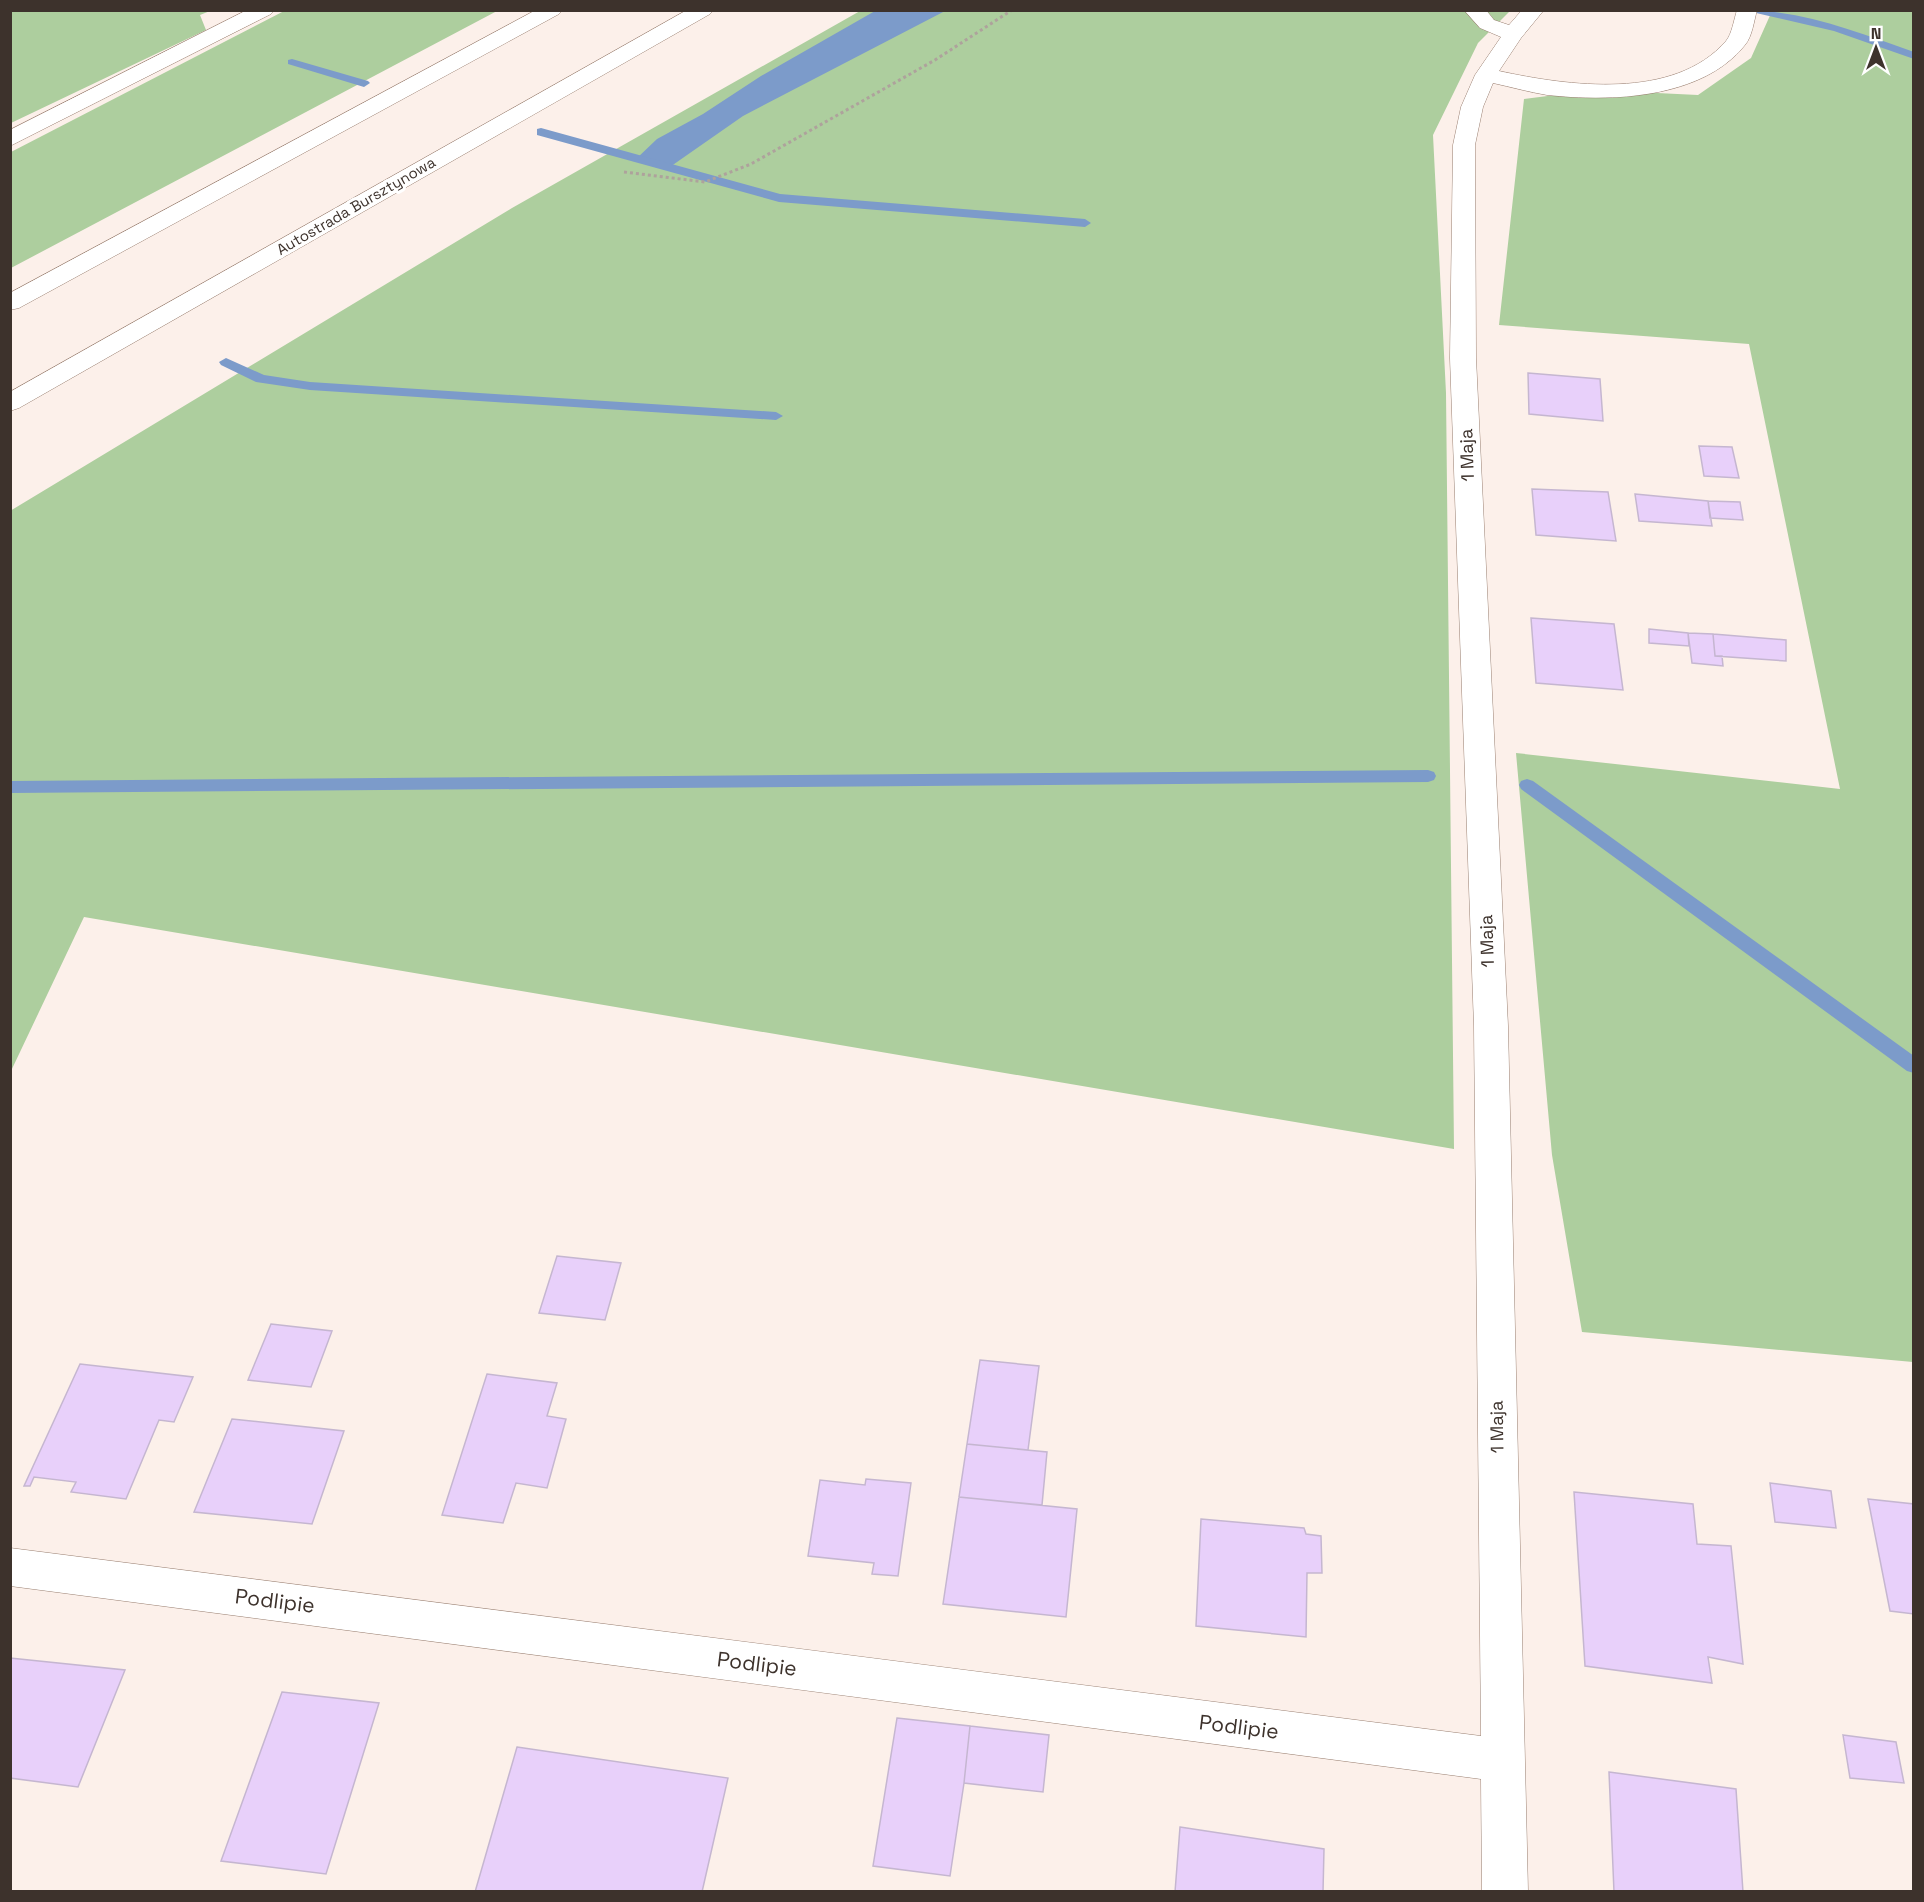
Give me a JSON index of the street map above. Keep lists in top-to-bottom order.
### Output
{
  "streets": {
    "main road": ["Autostrada Bursztynowa", "1 Maja", "Podlipie"]
  },
  "crossings": [
    ["1 Maja", "Podlipie"]
  ],
  "north": "top"
}
